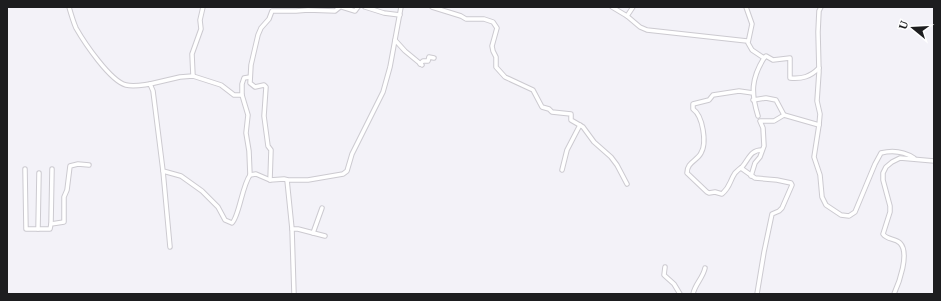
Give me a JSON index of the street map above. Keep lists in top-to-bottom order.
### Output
{
  "north": "left"
}
